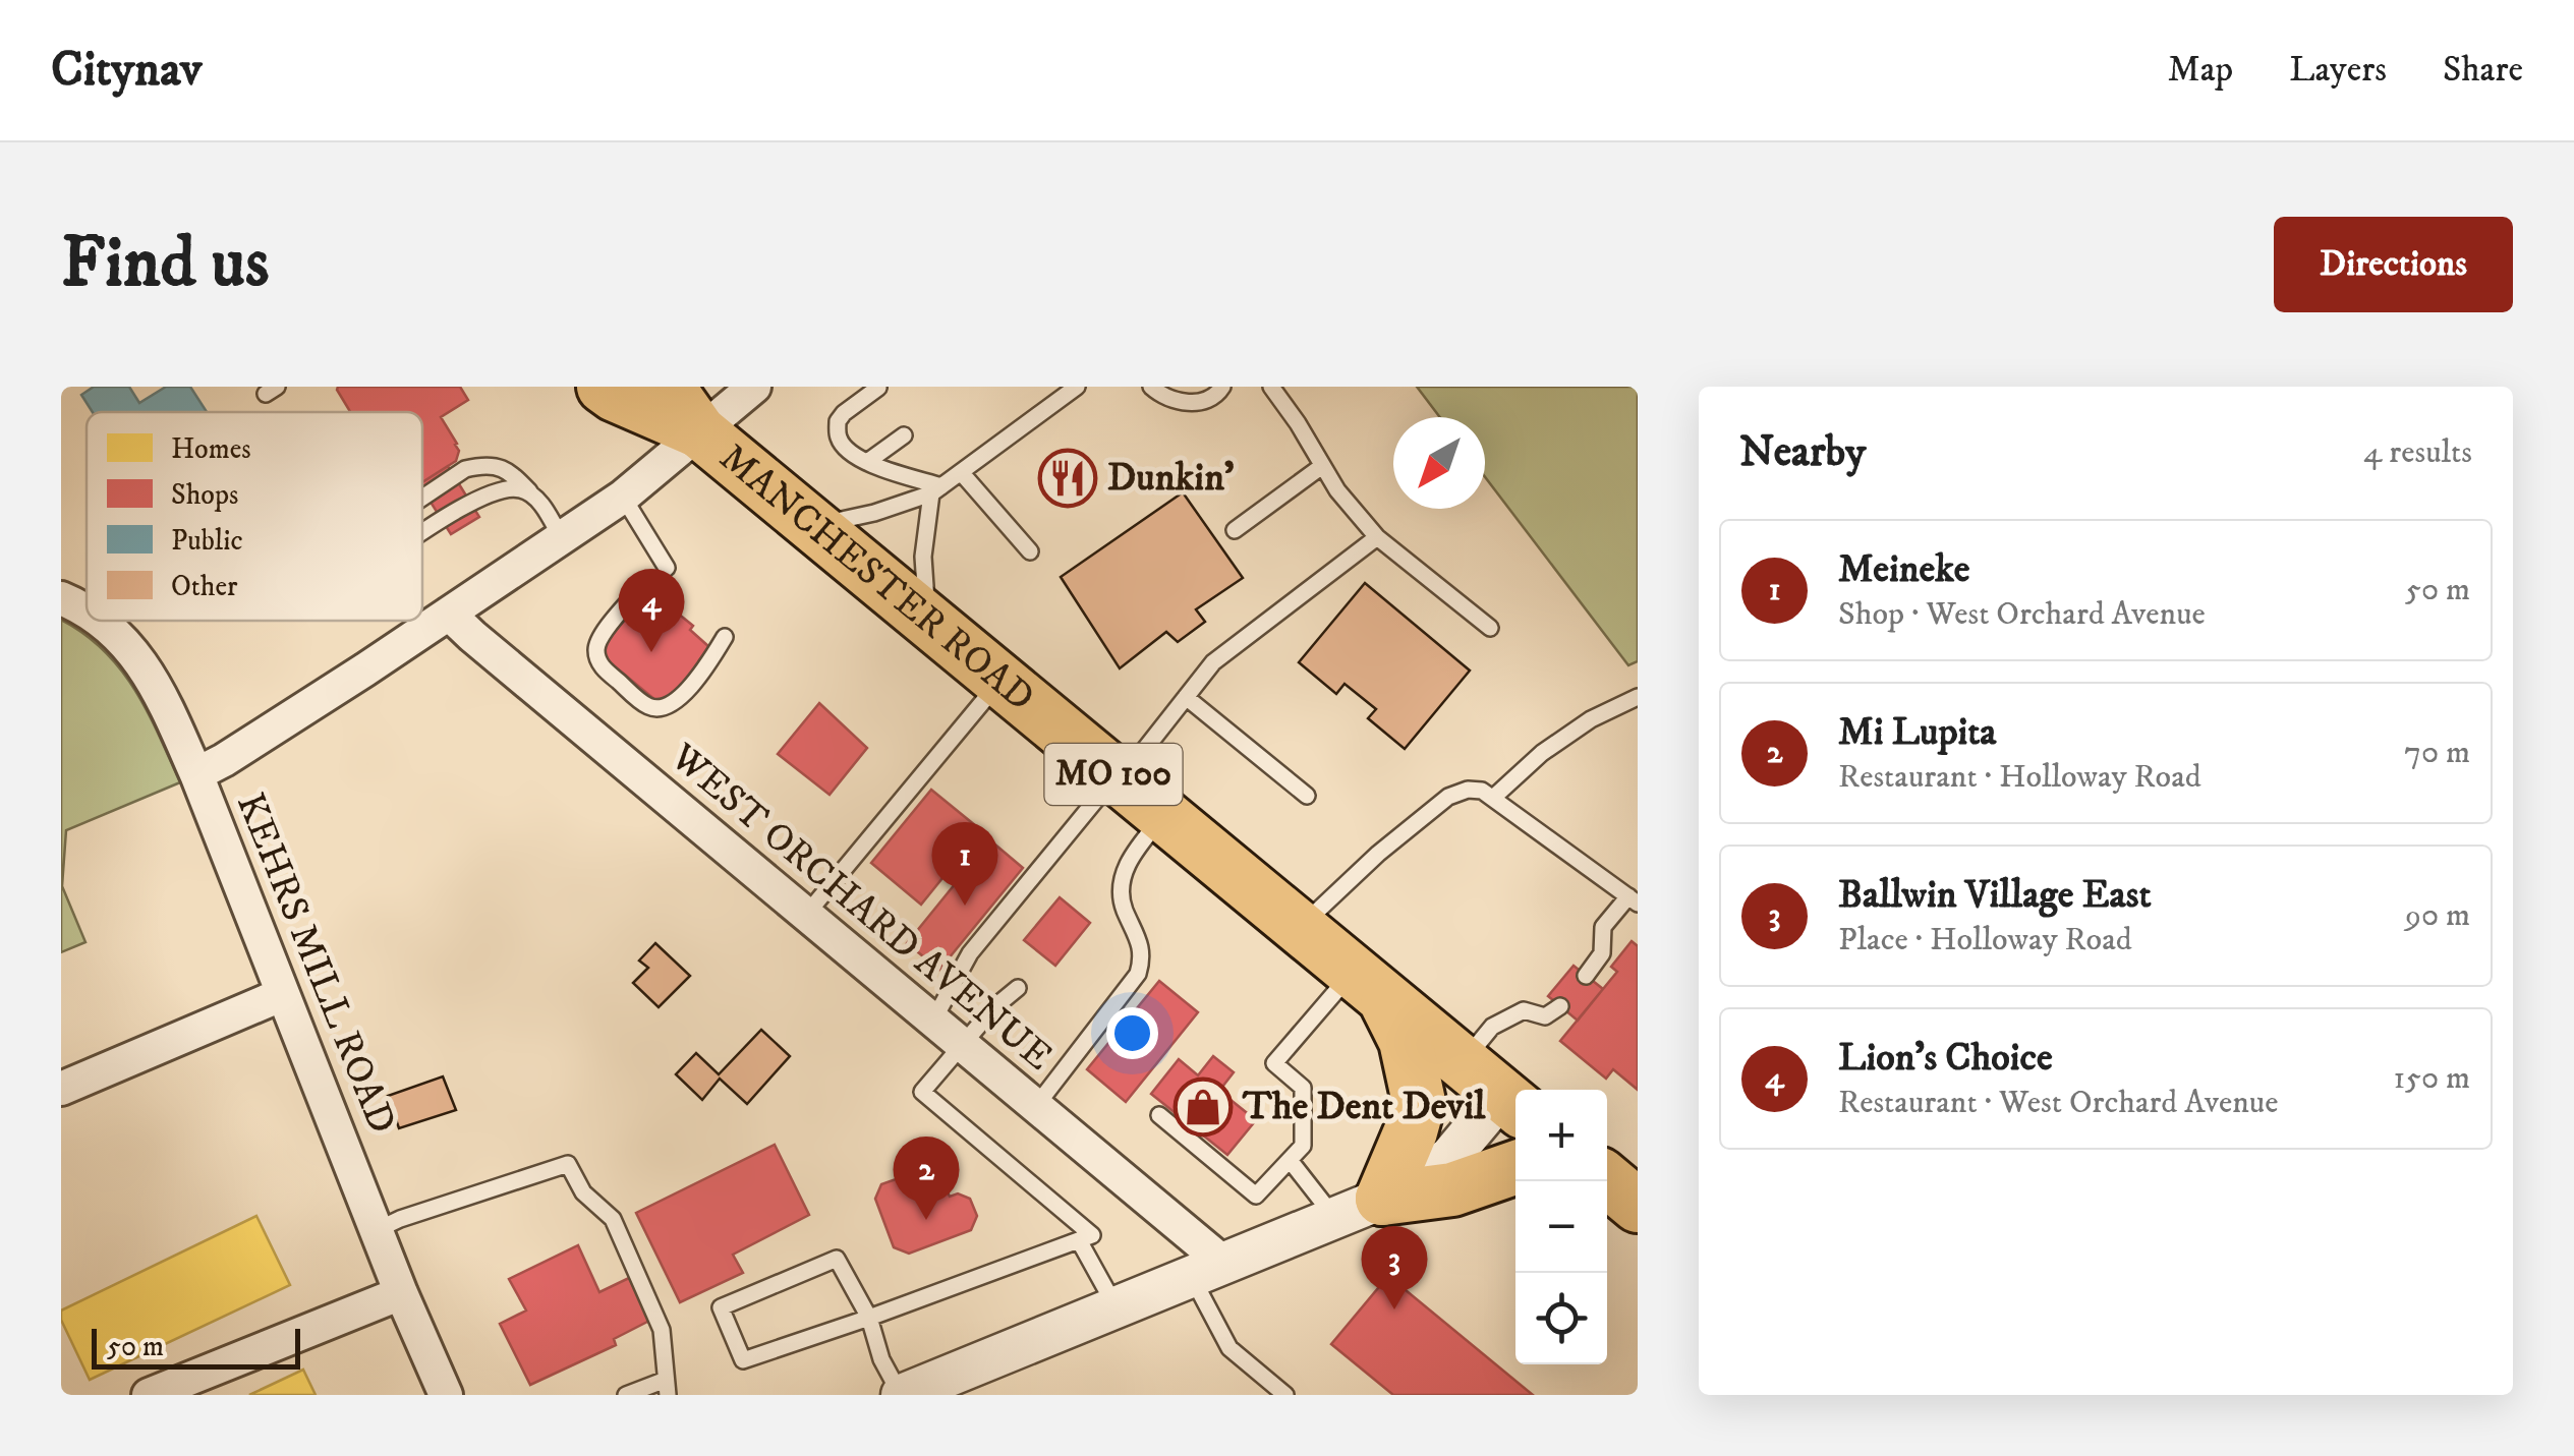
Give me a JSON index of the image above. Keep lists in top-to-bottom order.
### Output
{
  "streets": {
    "highway": ["MANCHESTER ROAD", "MO 100"],
    "street": ["WEST ORCHARD AVENUE", "KEHRS MILL ROAD"]
  },
  "places": {
    "restaurant": ["Dunkin'"],
    "shop": ["The Dent Devil"]
  },
  "legend": [
    "Homes",
    "Shops",
    "Public",
    "Other"
  ],
  "scale_bar": "50 m",
  "north": "bottom left",
  "page": {
    "header": "Citynav",
    "nav": ["Map", "Layers", "Share"],
    "buttons": "Directions",
    "title": "Find us",
    "heading": ["Nearby", "4 results"],
    "list": [
      {
        "mark": "1",
        "name": "Meineke",
        "note": "Shop · West Orchard Avenue",
        "value": "50 m"
      },
      {
        "mark": "2",
        "name": "Mi Lupita",
        "note": "Restaurant · Holloway Road",
        "value": "70 m"
      },
      {
        "mark": "3",
        "name": "Ballwin Village East",
        "note": "Place · Holloway Road",
        "value": "90 m"
      },
      {
        "mark": "4",
        "name": "Lion's Choice",
        "note": "Restaurant · West Orchard Avenue",
        "value": "150 m"
      }
    ],
    "pins": [
      "4",
      "1",
      "2",
      "3"
    ],
    "map_buttons": ["+", "−"],
    "scale": "50 m"
  }
}
